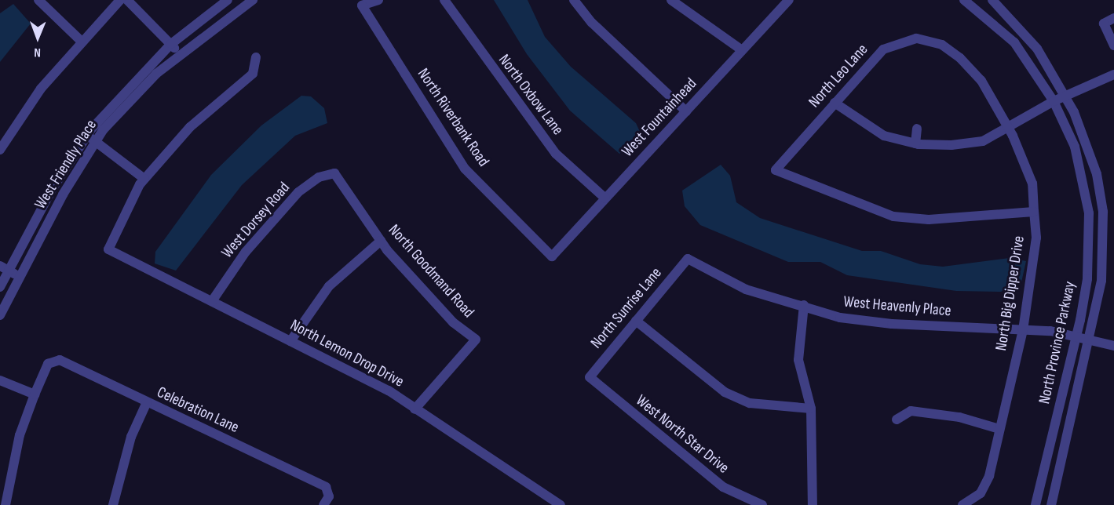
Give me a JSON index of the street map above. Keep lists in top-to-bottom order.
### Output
{
  "streets": {
    "street": [
      "North Leo Lane",
      "North Oxbow Lane",
      "North Riverbank Road",
      "West Fountainhead",
      "West Friendly Place",
      "West Dorsey Road",
      "North Goodmand Road",
      "North Big Dipper Drive",
      "West Heavenly Place",
      "North Sunrise Lane",
      "North Province Parkway",
      "North Lemon Drop Drive",
      "Celebration Lane",
      "West North Star Drive"
    ]
  },
  "crossings": [
    ["North Leo Lane", "North Big Dipper Drive"],
    ["North Oxbow Lane", "West Fountainhead"],
    ["North Riverbank Road", "West Fountainhead"],
    ["West Dorsey Road", "North Goodmand Road"],
    ["West Dorsey Road", "North Lemon Drop Drive"],
    ["North Goodmand Road", "North Lemon Drop Drive"],
    ["North Big Dipper Drive", "West Heavenly Place"],
    ["West Heavenly Place", "North Sunrise Lane"],
    ["West Heavenly Place", "North Province Parkway"],
    ["North Sunrise Lane", "West North Star Drive"]
  ],
  "north": "bottom"
}
